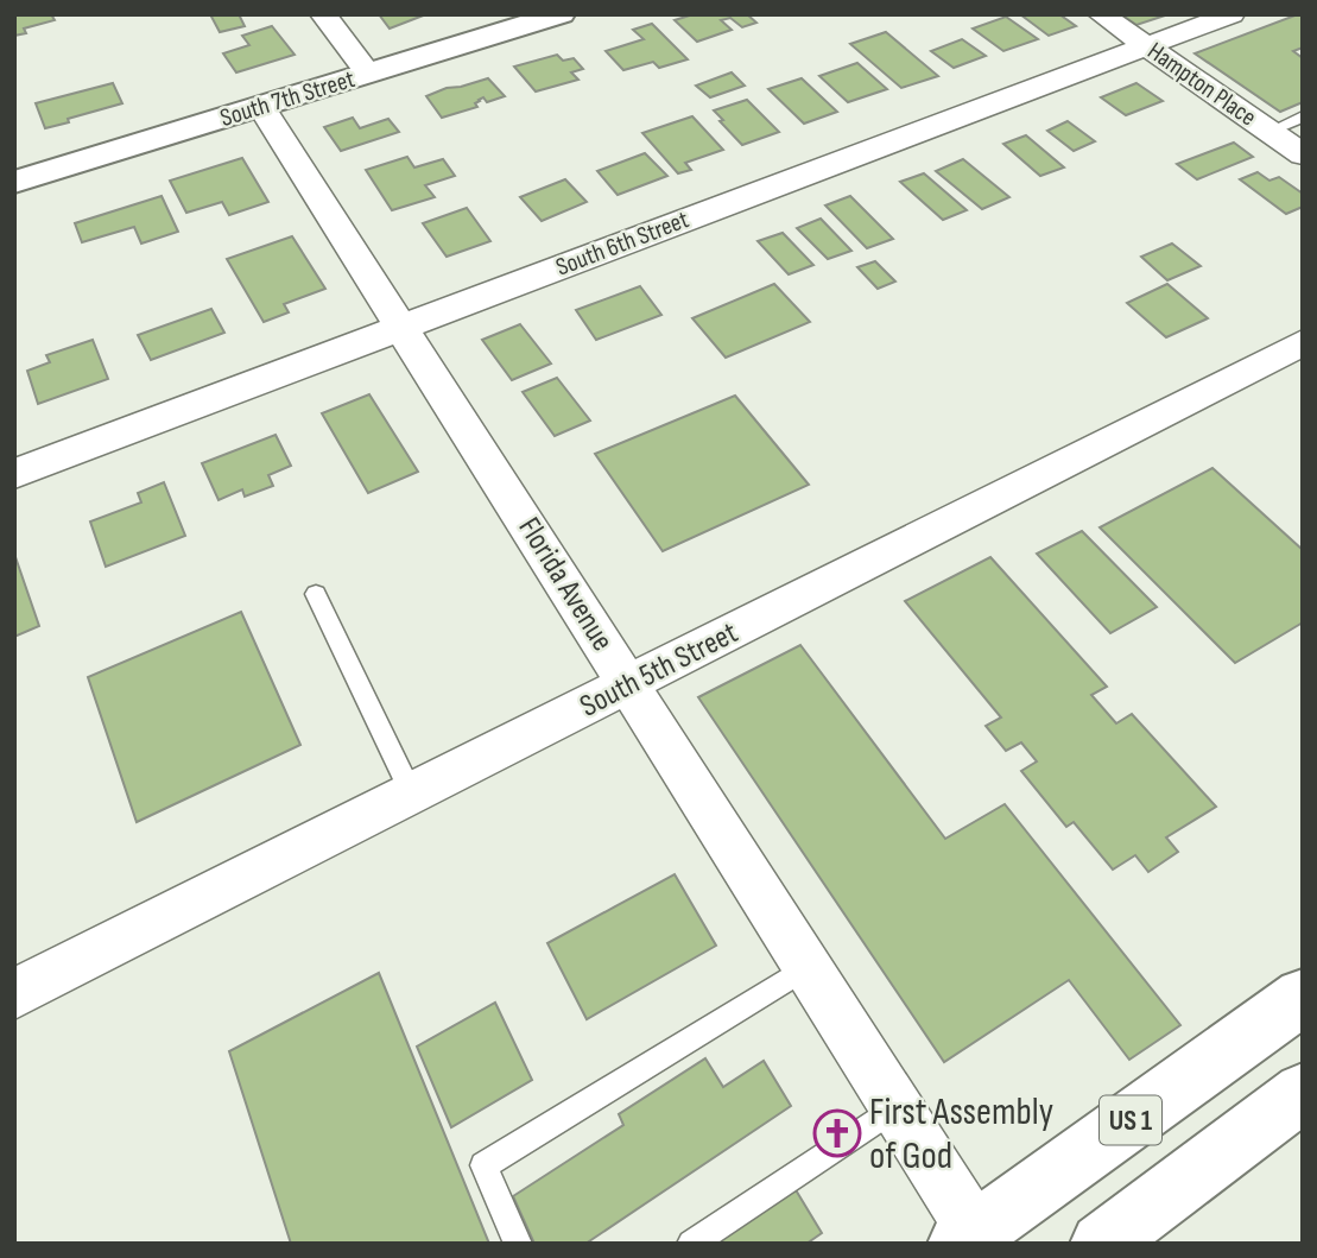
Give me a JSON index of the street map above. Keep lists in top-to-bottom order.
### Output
{
  "streets": {
    "street": [
      "Hampton Place",
      "South 7th Street",
      "South 6th Street",
      "Florida Avenue",
      "South 5th Street",
      "US 1"
    ]
  },
  "crossings": [
    ["Hampton Place", "South 6th Street"],
    ["South 7th Street", "Florida Avenue"],
    ["South 6th Street", "Florida Avenue"],
    ["Florida Avenue", "South 5th Street"],
    ["Florida Avenue", "US 1"]
  ],
  "places": {
    "church": ["First Assembly of God"]
  }
}
